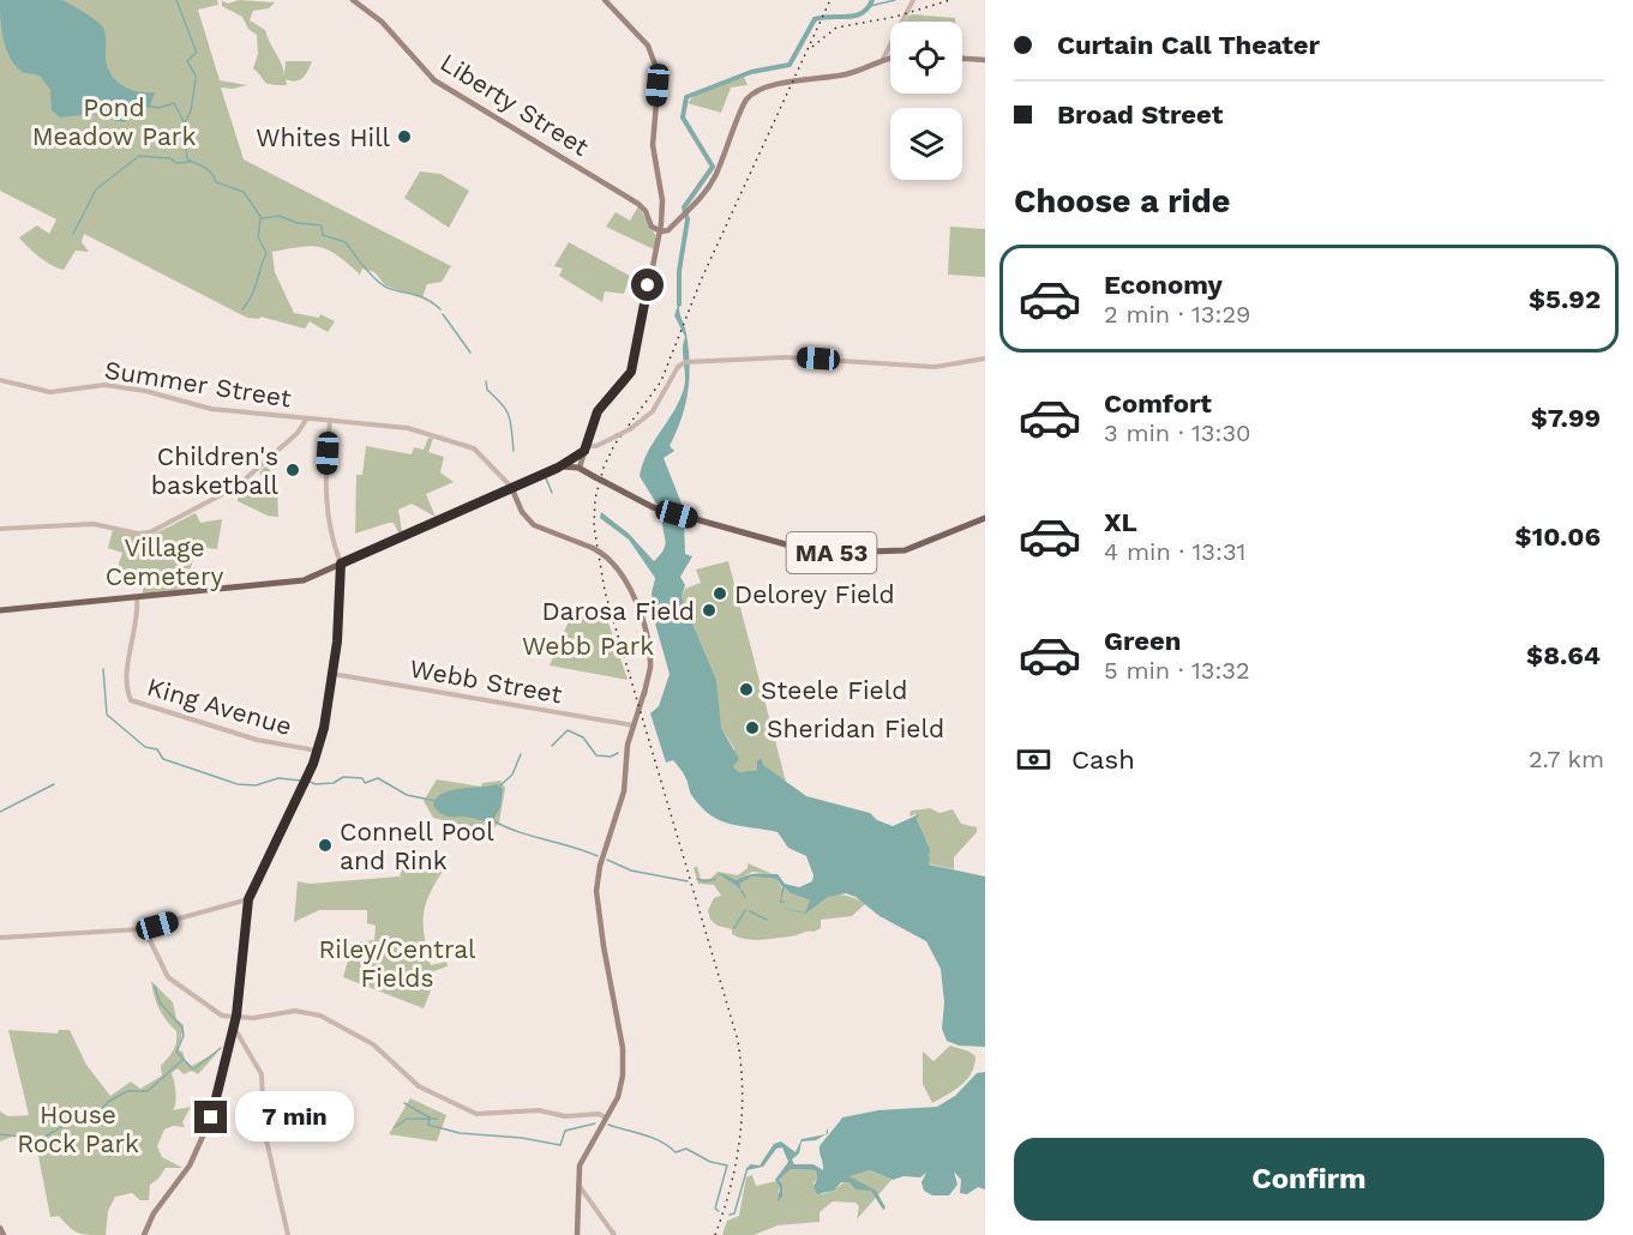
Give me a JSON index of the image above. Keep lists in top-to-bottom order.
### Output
{
  "streets": {
    "main road": ["Liberty Street", "MA 53"],
    "street": ["Summer Street", "Webb Street", "King Avenue"]
  },
  "parks": [
    "Pond Meadow Park",
    "Village Cemetery",
    "Webb Park",
    "Riley/Central Fields",
    "House Rock Park"
  ],
  "places": [
    "Whites Hill",
    "Children's basketball",
    "Delorey Field",
    "Darosa Field",
    "Steele Field",
    "Sheridan Field",
    "Connell Pool and Rink"
  ],
  "page": {
    "banner": ["Curtain Call Theater", "Broad Street"],
    "heading": "Choose a ride",
    "list": [
      {
        "name": "Economy",
        "note": "2 min · 13:29",
        "value": "$5.92"
      },
      {
        "name": "Comfort",
        "note": "3 min · 13:30",
        "value": "$7.99"
      },
      {
        "name": "XL",
        "note": "4 min · 13:31",
        "value": "$10.06"
      },
      {
        "name": "Green",
        "note": "5 min · 13:32",
        "value": "$8.64"
      }
    ],
    "pay": ["Cash", "2.7 km"],
    "bubble": "7 min",
    "buttons": "Confirm"
  }
}
